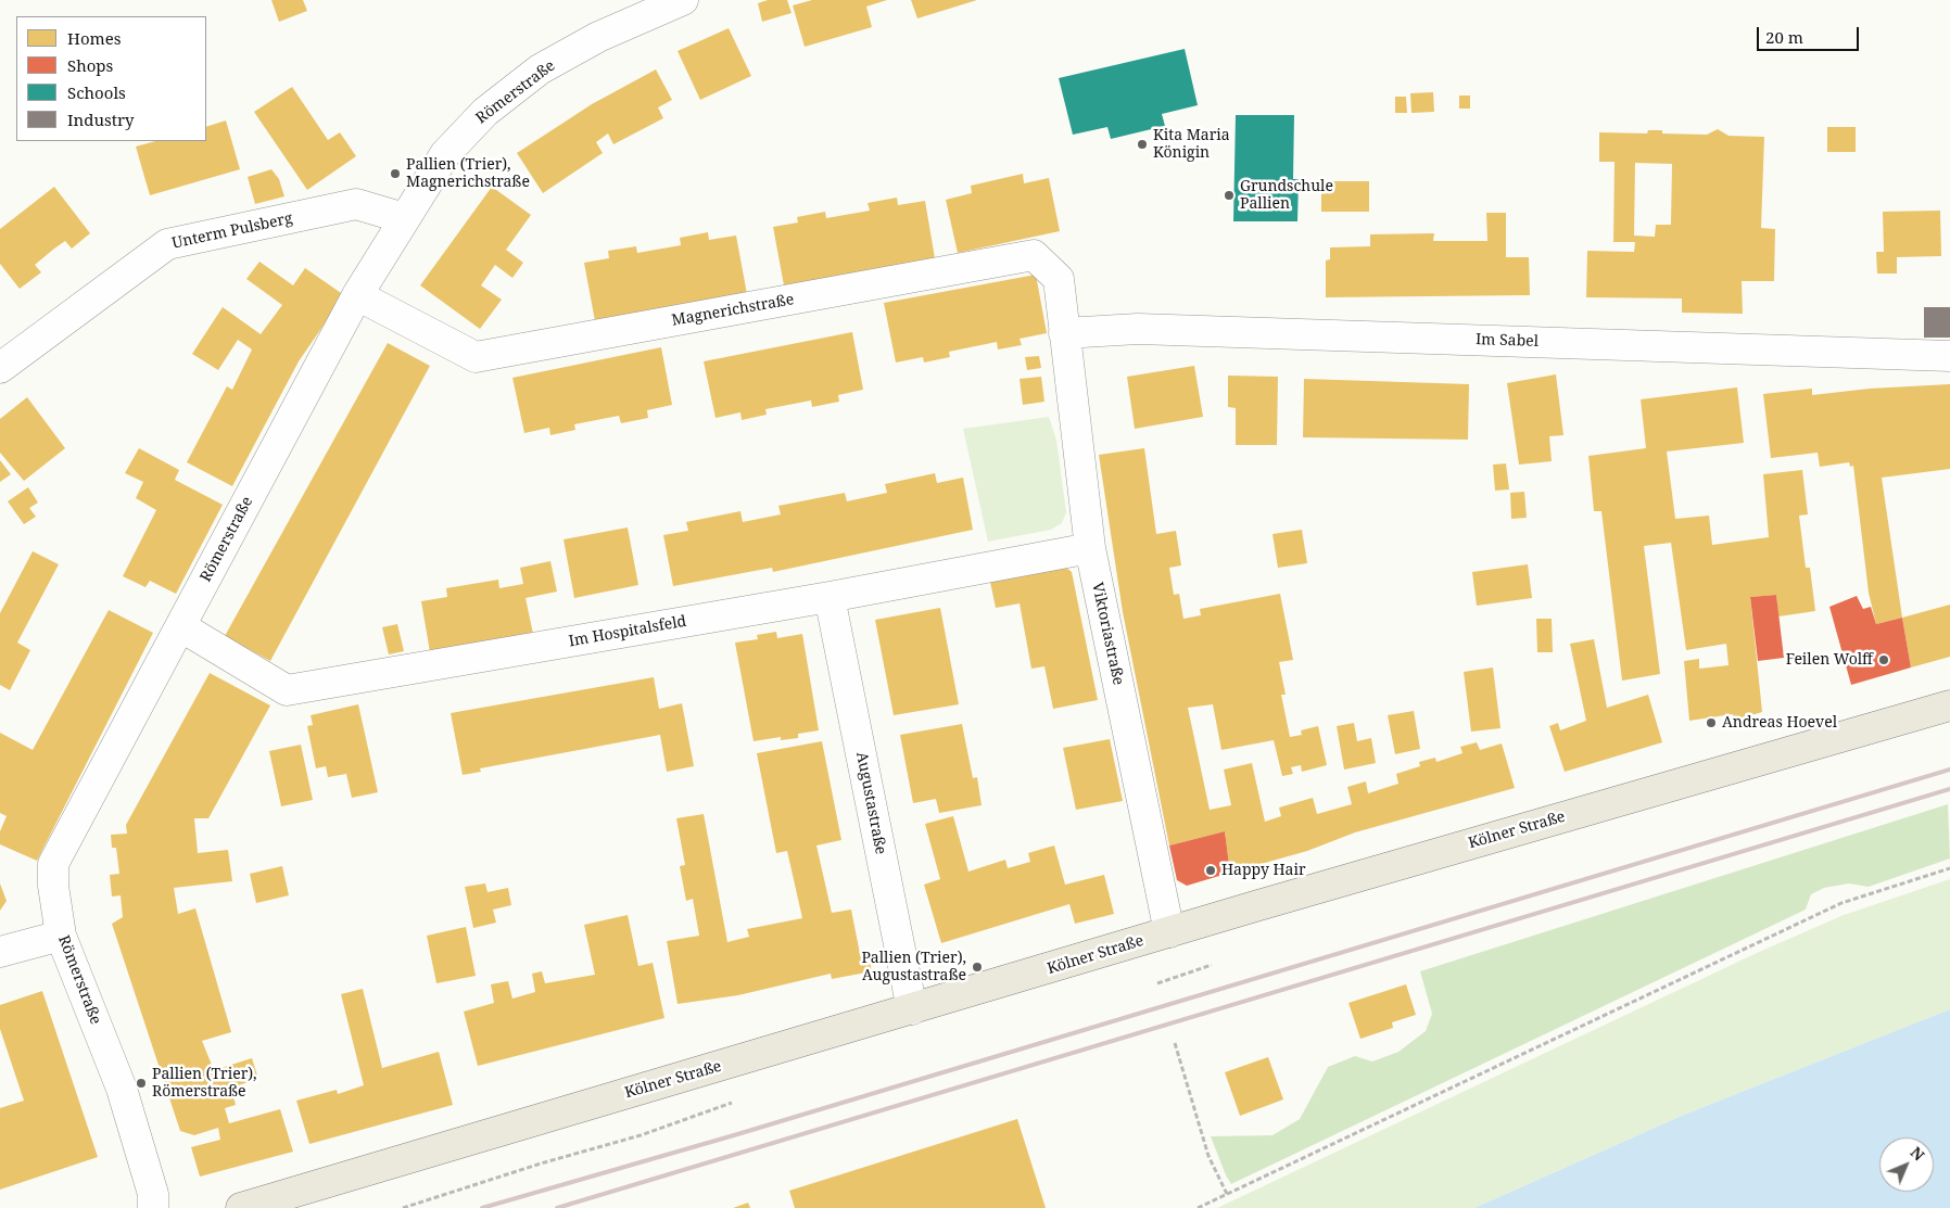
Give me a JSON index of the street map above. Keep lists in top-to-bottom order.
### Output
{
  "streets": {
    "main road": ["Kölner Straße"],
    "street": [
      "Römerstraße",
      "Unterm Pulsberg",
      "Magnerichstraße",
      "Im Sabel",
      "Im Hospitalsfeld",
      "Viktoriastraße",
      "Augustastraße"
    ]
  },
  "crossings": [
    ["Römerstraße", "Unterm Pulsberg"],
    ["Römerstraße", "Magnerichstraße"],
    ["Römerstraße", "Im Hospitalsfeld"],
    ["Magnerichstraße", "Im Sabel"],
    ["Magnerichstraße", "Viktoriastraße"],
    ["Im Sabel", "Viktoriastraße"],
    ["Im Hospitalsfeld", "Viktoriastraße"],
    ["Im Hospitalsfeld", "Augustastraße"],
    ["Viktoriastraße", "Kölner Straße"],
    ["Augustastraße", "Kölner Straße"]
  ],
  "places": [
    "Kita Maria Königin",
    "Pallien (Trier), Magnerichstraße",
    "Grundschule Pallien",
    "Feilen Wolff",
    "Andreas Hoevel",
    "Happy Hair",
    "Pallien (Trier), Augustastraße",
    "Pallien (Trier), Römerstraße"
  ],
  "legend": [
    "Homes",
    "Shops",
    "Schools",
    "Industry"
  ],
  "scale_bar": "20 m",
  "north": "top right"
}
